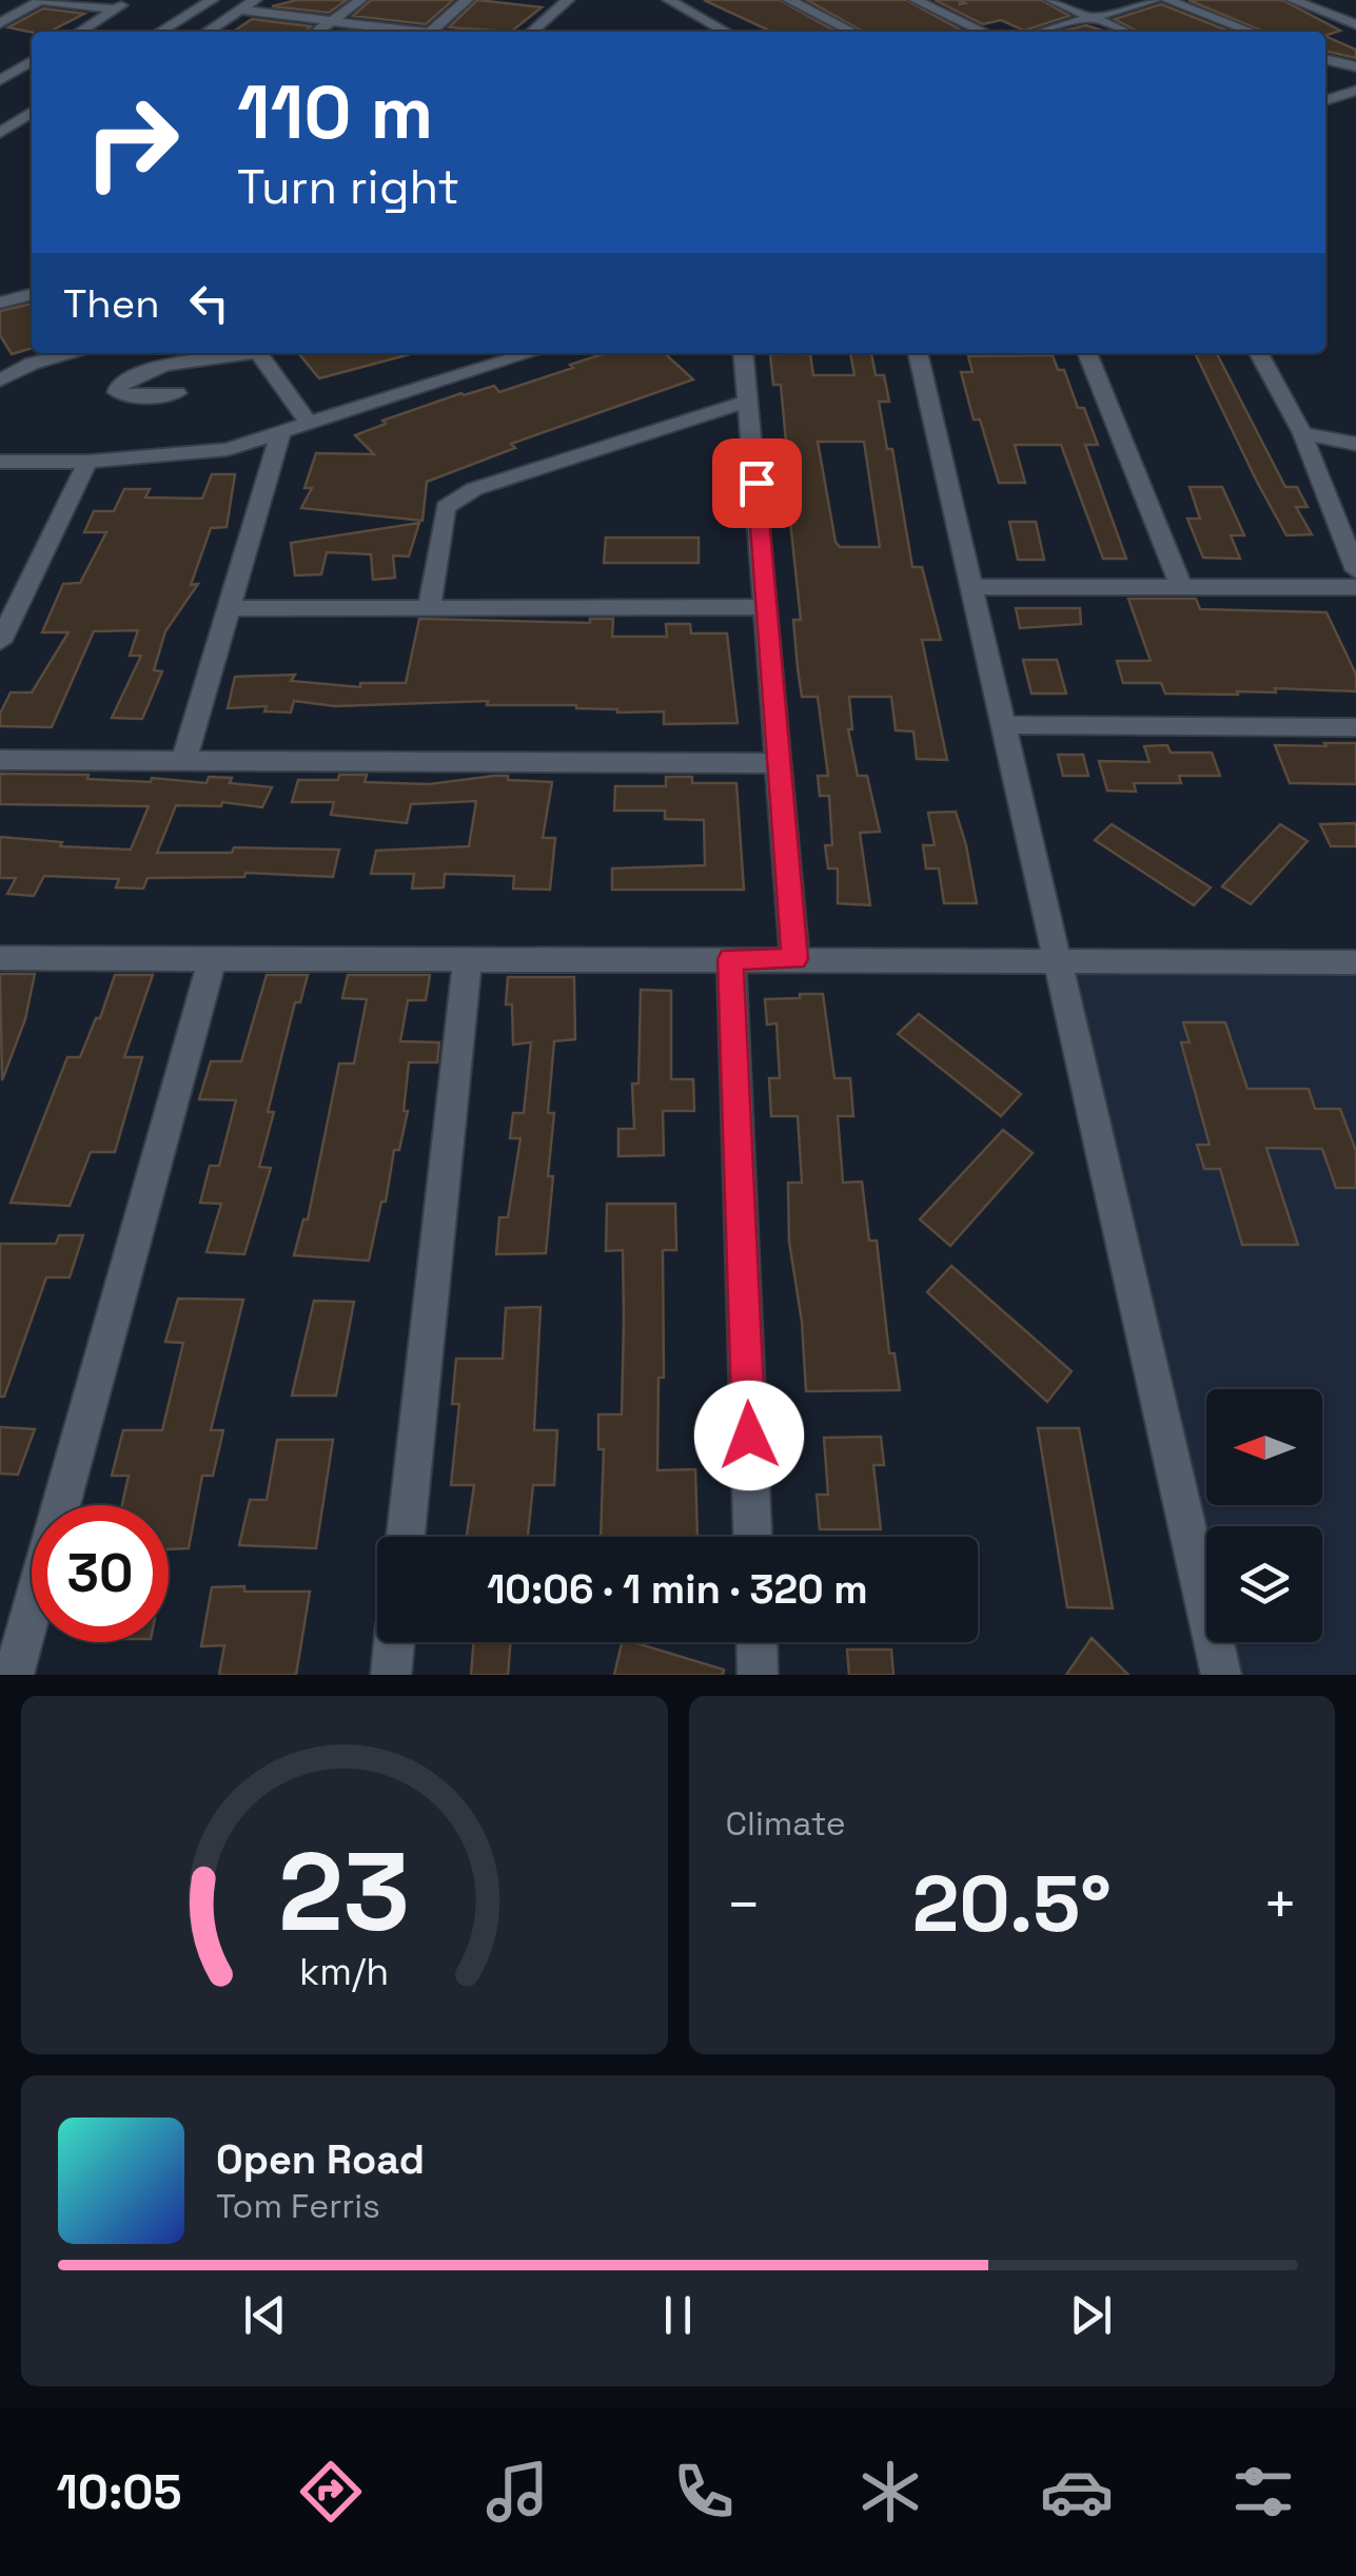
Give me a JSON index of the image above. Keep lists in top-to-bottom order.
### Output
{
  "north": "left",
  "page": {
    "turn": ["110 m", "Turn right"],
    "then": "Then",
    "limit": "30",
    "trip": "10:06 · 1 min · 320 m",
    "tile": "Climate",
    "heat": ["−", "20.5°", "+"],
    "song": ["Open Road", "Tom Ferris"],
    "tabs": "10:05",
    "gauge": ["23", "km/h"]
  }
}
